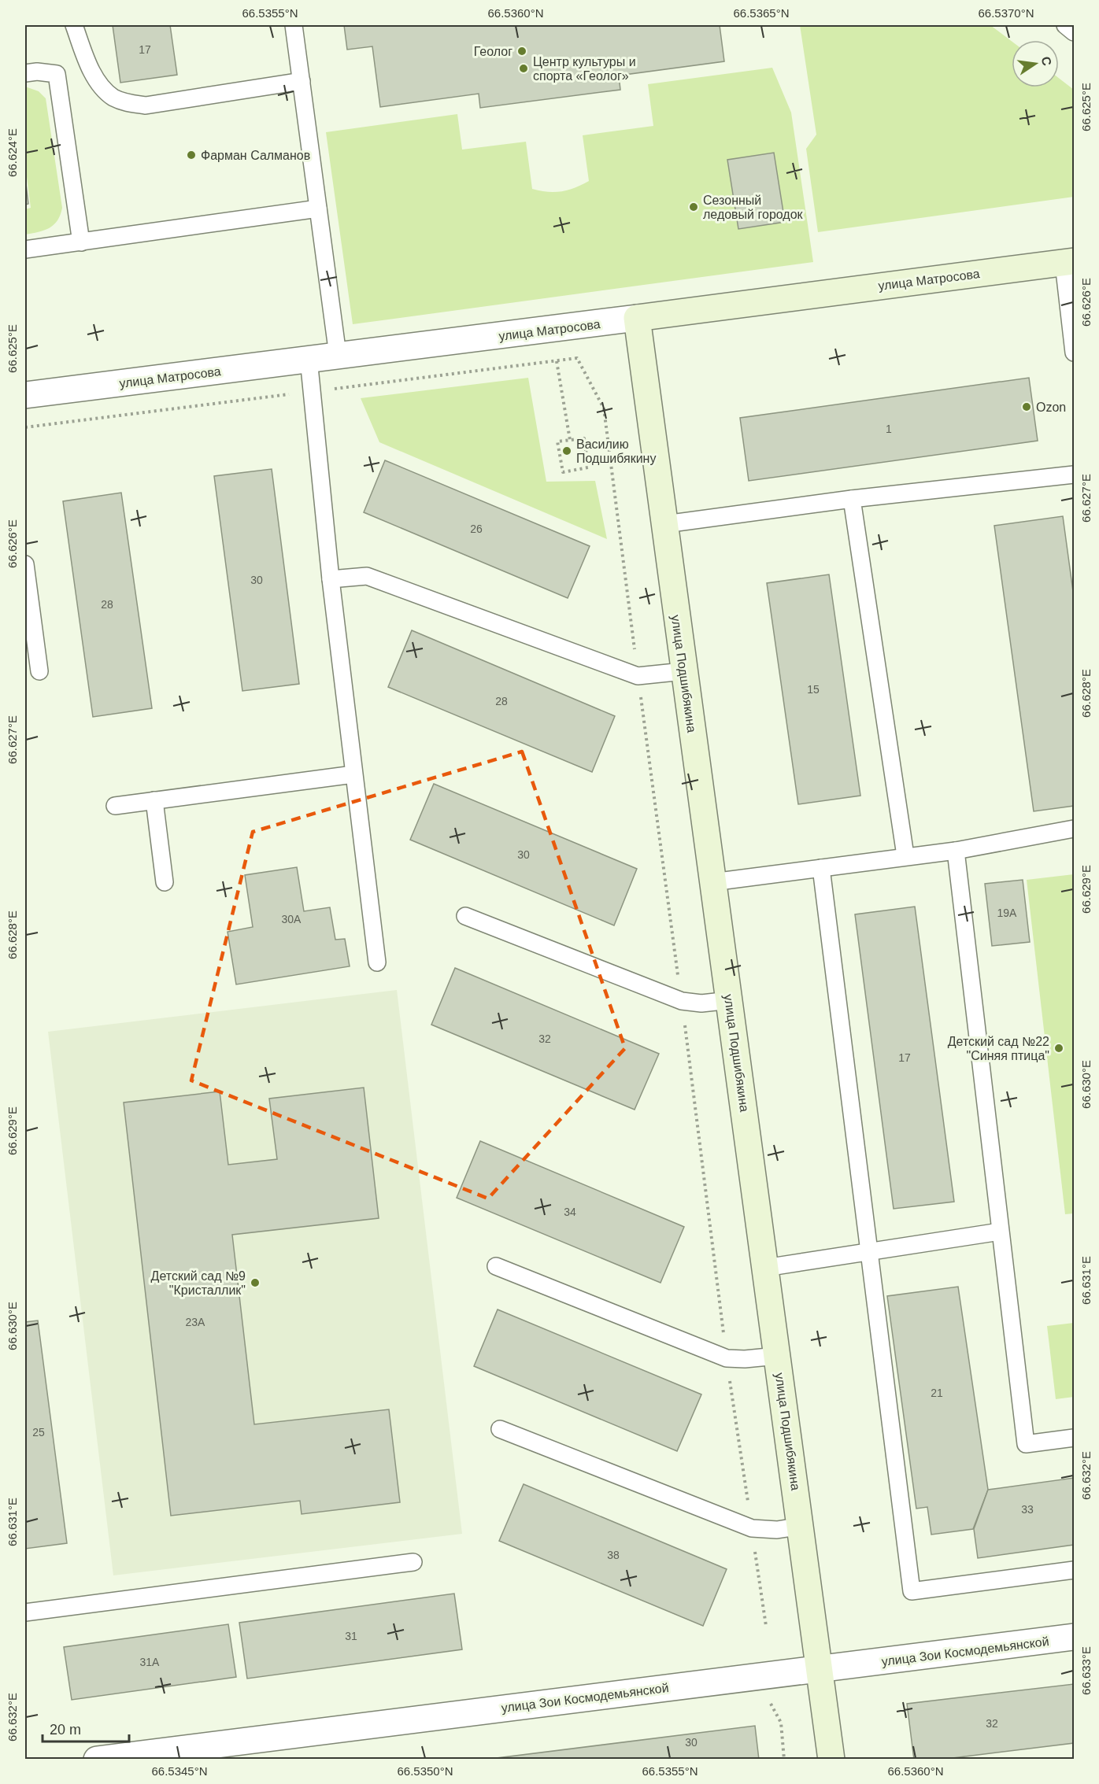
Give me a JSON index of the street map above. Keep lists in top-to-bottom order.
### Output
{
  "streets": {
    "main road": ["улица Матросова", "улица Подшибякина"],
    "street": ["улица Зои Космодемьянской"]
  },
  "crossings": [
    ["улица Матросова", "улица Подшибякина"],
    ["улица Подшибякина", "улица Зои Космодемьянской"]
  ],
  "places": [
    "Геолог",
    "Центр культуры и спорта «Геолог»",
    "Фарман Салманов",
    "Сезонный ледовый городок",
    "Ozon",
    "Василию Подшибякину",
    "Детский сад №22 \"Синяя птица\"",
    "Детский сад №9 \"Кристаллик\""
  ],
  "house_numbers": [
    "17",
    "1",
    "26",
    "30",
    "28",
    "15",
    "28",
    "30",
    "19А",
    "30А",
    "32",
    "17",
    "34",
    "23А",
    "21",
    "25",
    "33",
    "38",
    "31",
    "31А",
    "32",
    "30"
  ],
  "scale_bar": "20 m",
  "north": "right",
  "coordinates": [
    "66.5355°N",
    "66.5360°N",
    "66.5365°N",
    "66.5370°N",
    "66.625°E",
    "66.624°E",
    "66.626°E",
    "66.627°E",
    "66.628°E",
    "66.629°E",
    "66.630°E",
    "66.631°E",
    "66.632°E",
    "66.633°E",
    "66.5345°N",
    "66.5350°N"
  ]
}
